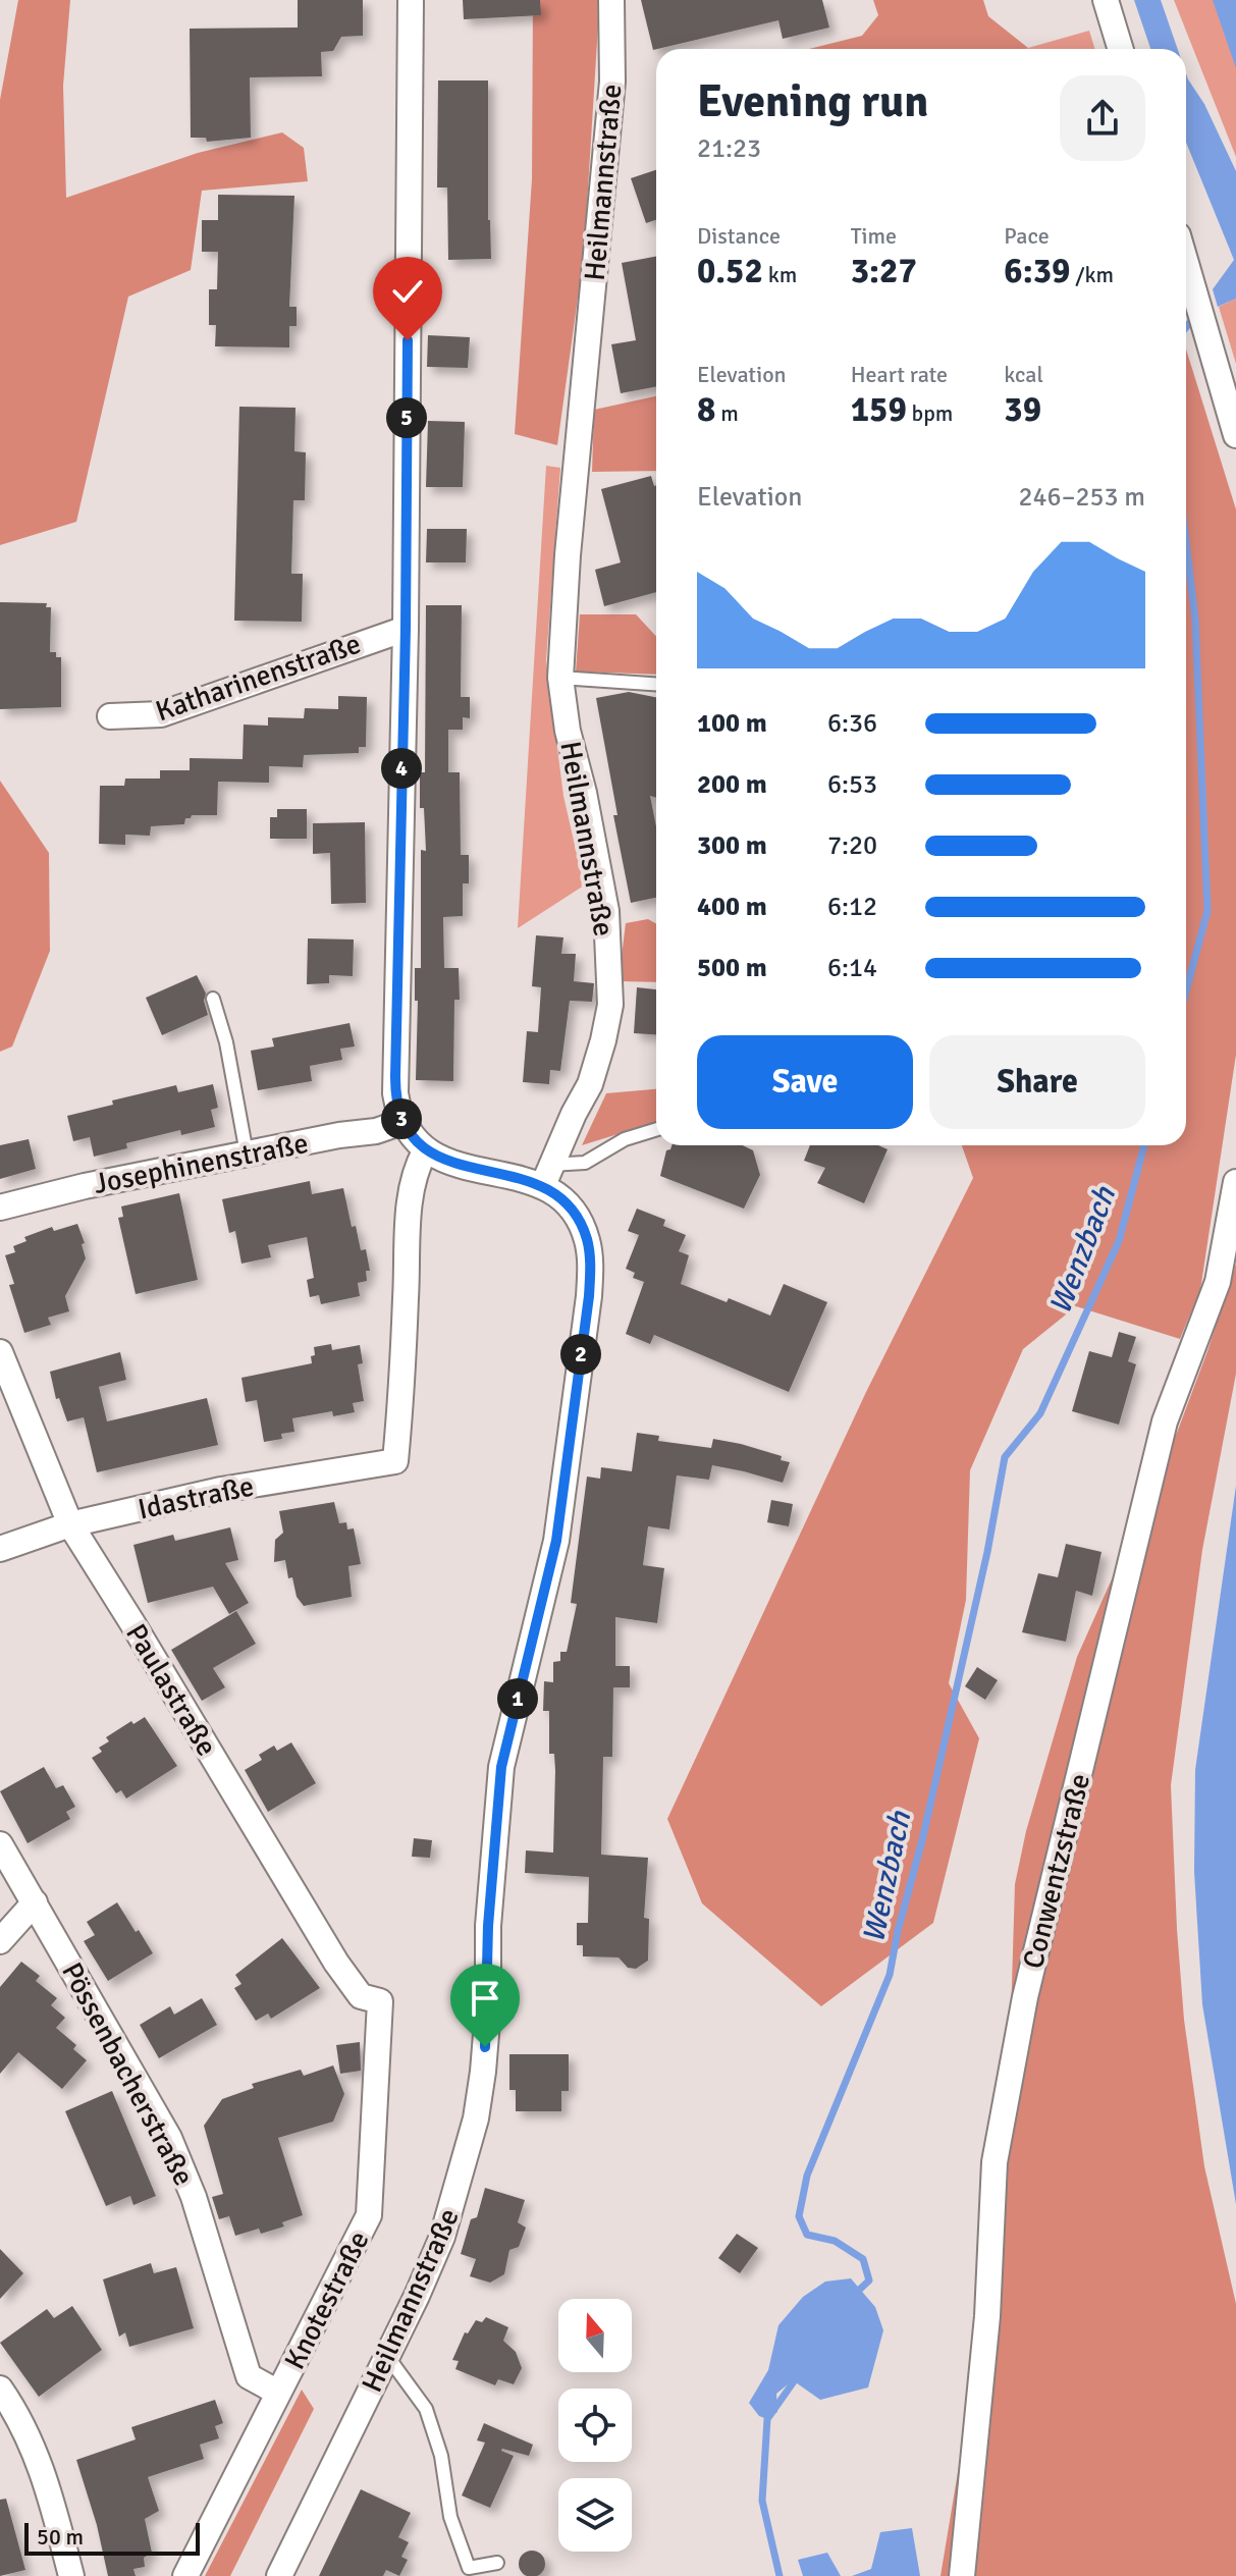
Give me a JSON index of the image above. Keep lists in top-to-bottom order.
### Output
{
  "streets": {
    "street": [
      "Heilmannstraße",
      "Katharinenstraße",
      "Josephinenstraße",
      "Idastraße",
      "Paulastraße",
      "Conwentzstraße",
      "Pössenbacherstraße",
      "Knotestraße"
    ]
  },
  "crossings": [
    ["Idastraße", "Paulastraße"],
    ["Paulastraße", "Knotestraße"],
    ["Pössenbacherstraße", "Knotestraße"]
  ],
  "water": ["Wenzbach"],
  "scale_bar": "50 m",
  "north": "top",
  "page": {
    "heading": ["Evening run", "21:23"],
    "stats": [
      ["Distance", "0.52 km"],
      ["Time", "3:27"],
      ["Pace", "6:39 /km"],
      ["Elevation", "8 m"],
      ["Heart rate", "159 bpm"],
      ["kcal", "39"]
    ],
    "pins": [
      "5",
      "4",
      "3",
      "2",
      "1"
    ],
    "chart": ["Elevation", "246–253 m"],
    "list": [
      {
        "name": "100 m",
        "note": "6:36"
      },
      {
        "name": "200 m",
        "note": "6:53"
      },
      {
        "name": "300 m",
        "note": "7:20"
      },
      {
        "name": "400 m",
        "note": "6:12"
      },
      {
        "name": "500 m",
        "note": "6:14"
      }
    ],
    "buttons": ["Save", "Share"],
    "scale": "50 m"
  }
}
